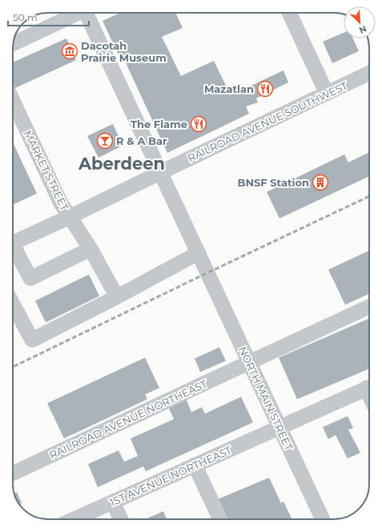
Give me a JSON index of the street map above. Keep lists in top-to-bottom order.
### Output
{
  "streets": {
    "street": [
      "RAILROAD AVENUE SOUTHWEST",
      "MARKET STREET",
      "NORTH MAIN STREET",
      "RAILROAD AVENUE NORTHEAST",
      "1ST AVENUE NORTHEAST"
    ]
  },
  "crossings": [
    ["RAILROAD AVENUE SOUTHWEST", "MARKET STREET"],
    ["RAILROAD AVENUE SOUTHWEST", "NORTH MAIN STREET"],
    ["NORTH MAIN STREET", "RAILROAD AVENUE NORTHEAST"],
    ["NORTH MAIN STREET", "1ST AVENUE NORTHEAST"]
  ],
  "districts": ["Aberdeen"],
  "places": {
    "museum": ["Dacotah Prairie Museum"],
    "restaurant": ["Mazatlan", "The Flame"],
    "bar": ["R & A Bar"],
    "building": ["BNSF Station"]
  },
  "scale_bar": "50 m",
  "north": "bottom right"
}
